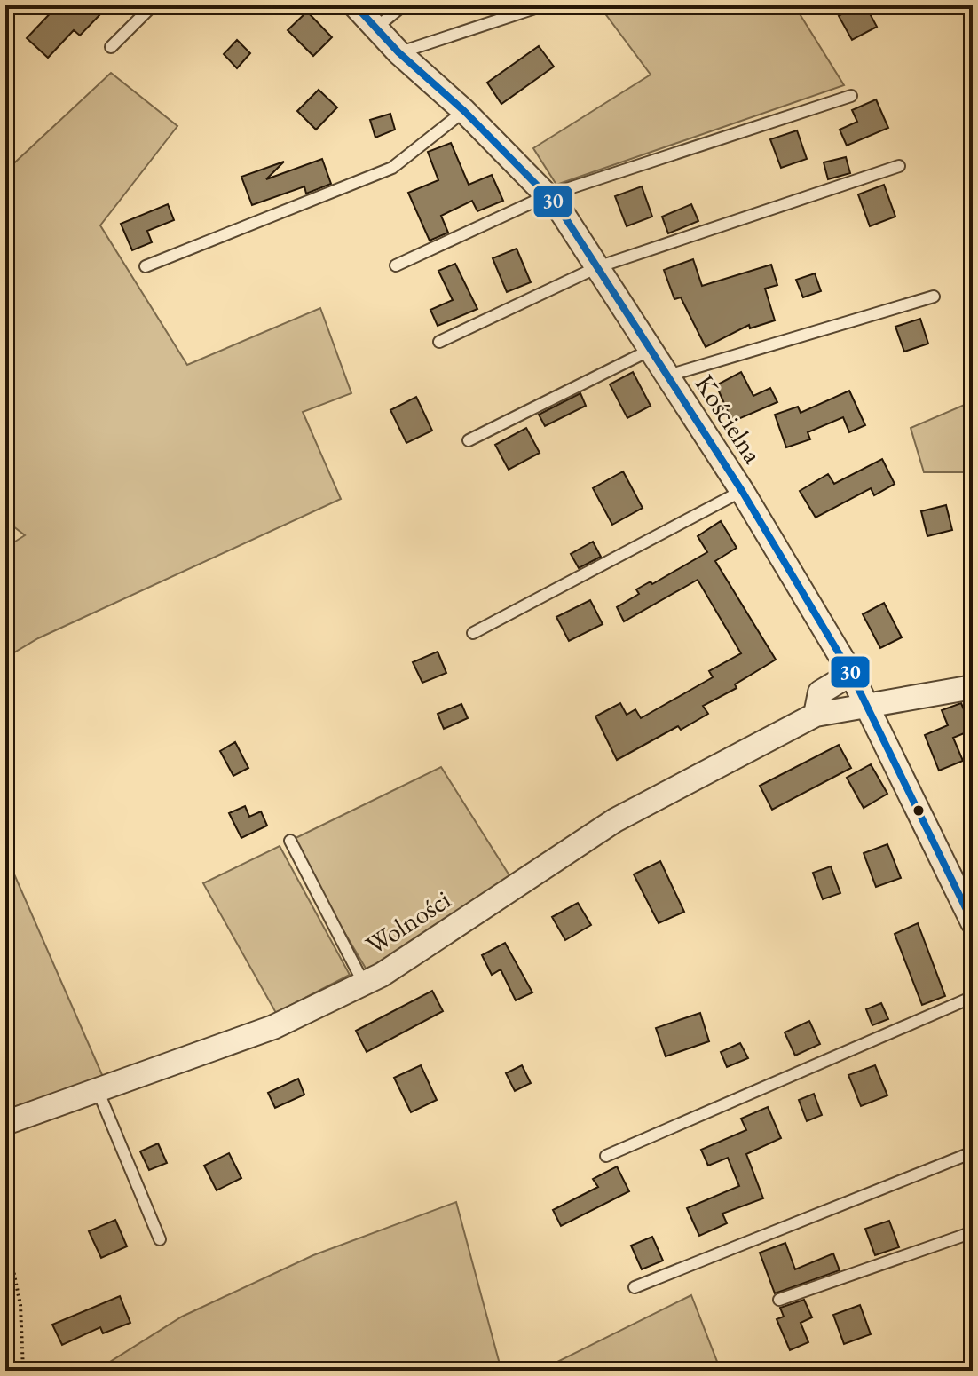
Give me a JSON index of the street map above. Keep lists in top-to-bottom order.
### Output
{
  "streets": {
    "street": ["Kościelna", "Wolności"]
  },
  "crossings": [
    ["Kościelna", "Wolności"]
  ],
  "lines": ["transit line 30"]
}
